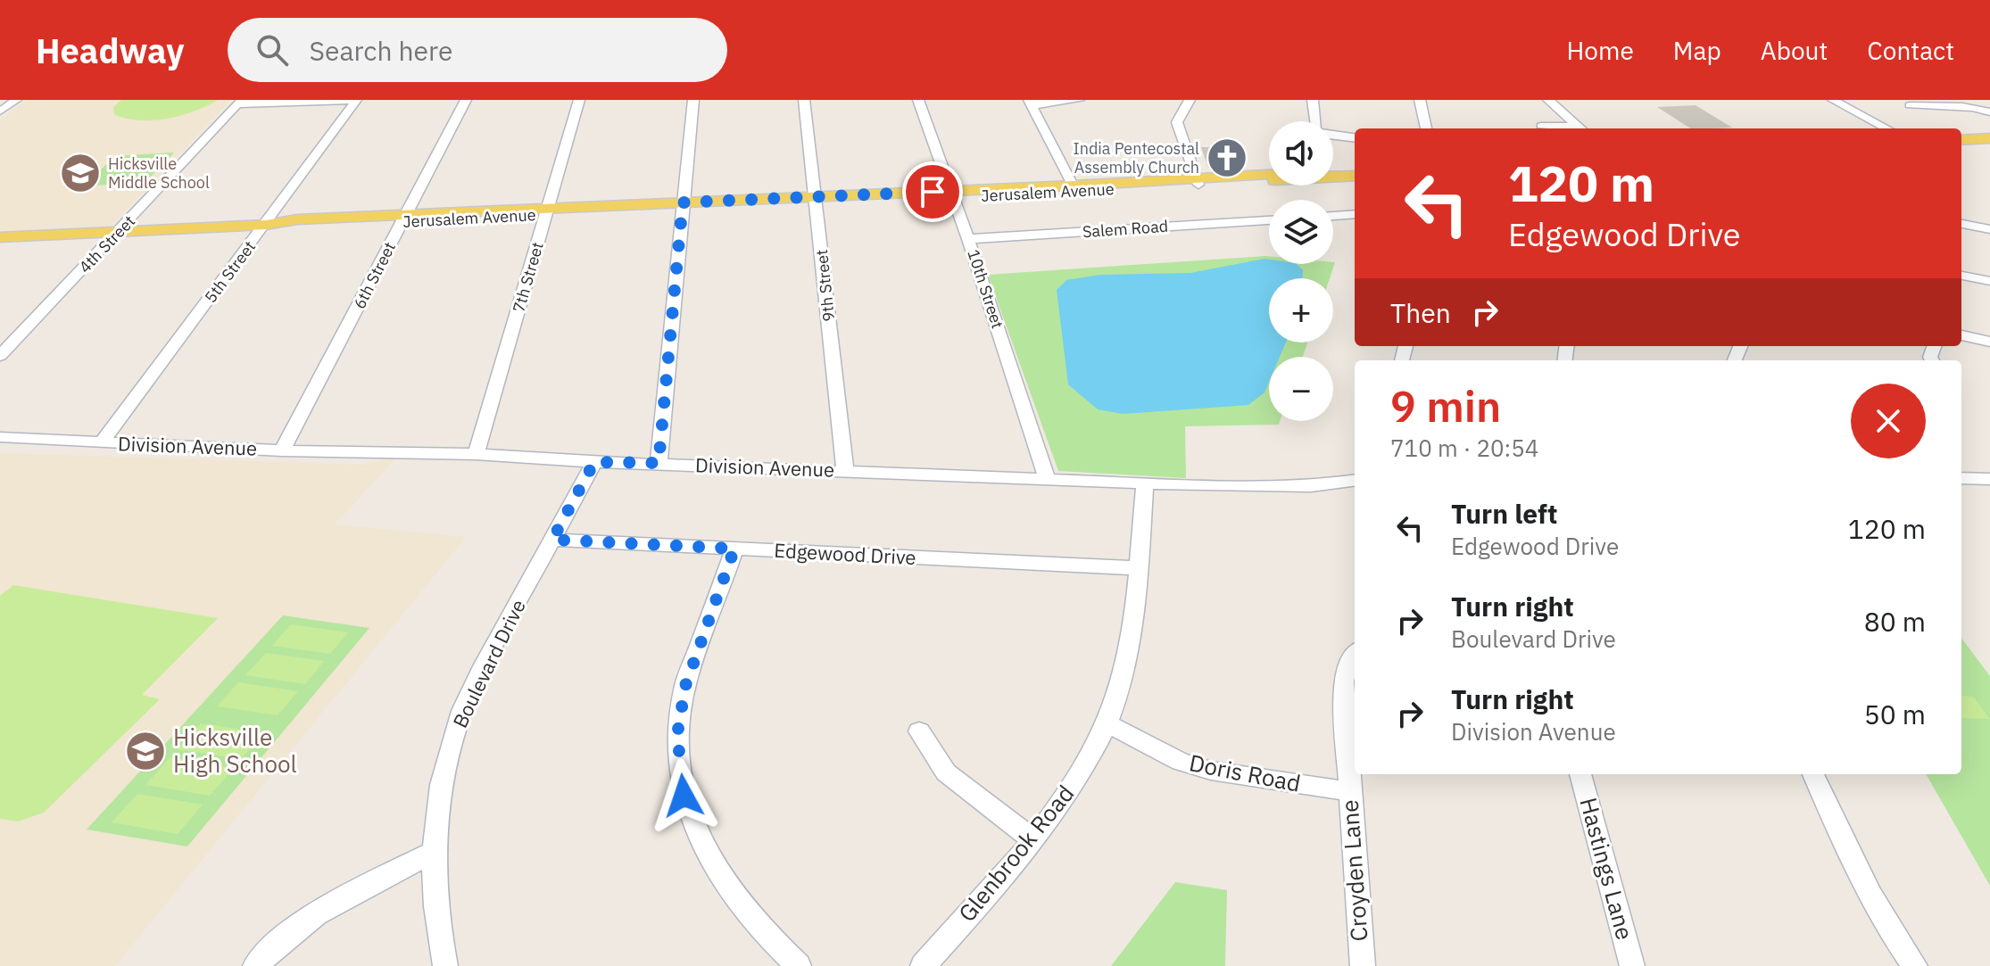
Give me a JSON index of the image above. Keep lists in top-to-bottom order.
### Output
{
  "streets": {
    "main road": ["Jerusalem Avenue"],
    "street": [
      "Salem Road",
      "4th Street",
      "5th Street",
      "6th Street",
      "7th Street",
      "9th Street",
      "10th Street",
      "Division Avenue",
      "Edgewood Drive",
      "Boulevard Drive",
      "Doris Road",
      "Glenbrook Road",
      "Hastings Lane",
      "Croyden Lane"
    ]
  },
  "crossings": [
    ["Jerusalem Avenue", "4th Street"],
    ["Jerusalem Avenue", "5th Street"],
    ["Jerusalem Avenue", "6th Street"],
    ["Jerusalem Avenue", "7th Street"],
    ["Jerusalem Avenue", "9th Street"],
    ["Jerusalem Avenue", "10th Street"],
    ["Salem Road", "10th Street"],
    ["5th Street", "Division Avenue"],
    ["6th Street", "Division Avenue"],
    ["7th Street", "Division Avenue"],
    ["9th Street", "Division Avenue"],
    ["10th Street", "Division Avenue"],
    ["Division Avenue", "Boulevard Drive"],
    ["Division Avenue", "Glenbrook Road"],
    ["Edgewood Drive", "Boulevard Drive"],
    ["Edgewood Drive", "Glenbrook Road"],
    ["Doris Road", "Glenbrook Road"],
    ["Doris Road", "Croyden Lane"]
  ],
  "places": {
    "church": ["India Pentecostal Assembly Church"],
    "school or university": ["Hicksville Middle School", "Hicksville High School"]
  },
  "page": {
    "header": "Headway",
    "search": "Search here",
    "nav": [
      "Home",
      "Map",
      "About",
      "Contact"
    ],
    "map_buttons": ["+", "−"],
    "turn": ["120 m", "Edgewood Drive"],
    "then": "Then",
    "heading": ["9 min", "710 m · 20:54"],
    "list": [
      {
        "name": "Turn left",
        "note": "Edgewood Drive",
        "value": "120 m"
      },
      {
        "name": "Turn right",
        "note": "Boulevard Drive",
        "value": "80 m"
      },
      {
        "name": "Turn right",
        "note": "Division Avenue",
        "value": "50 m"
      }
    ]
  }
}
